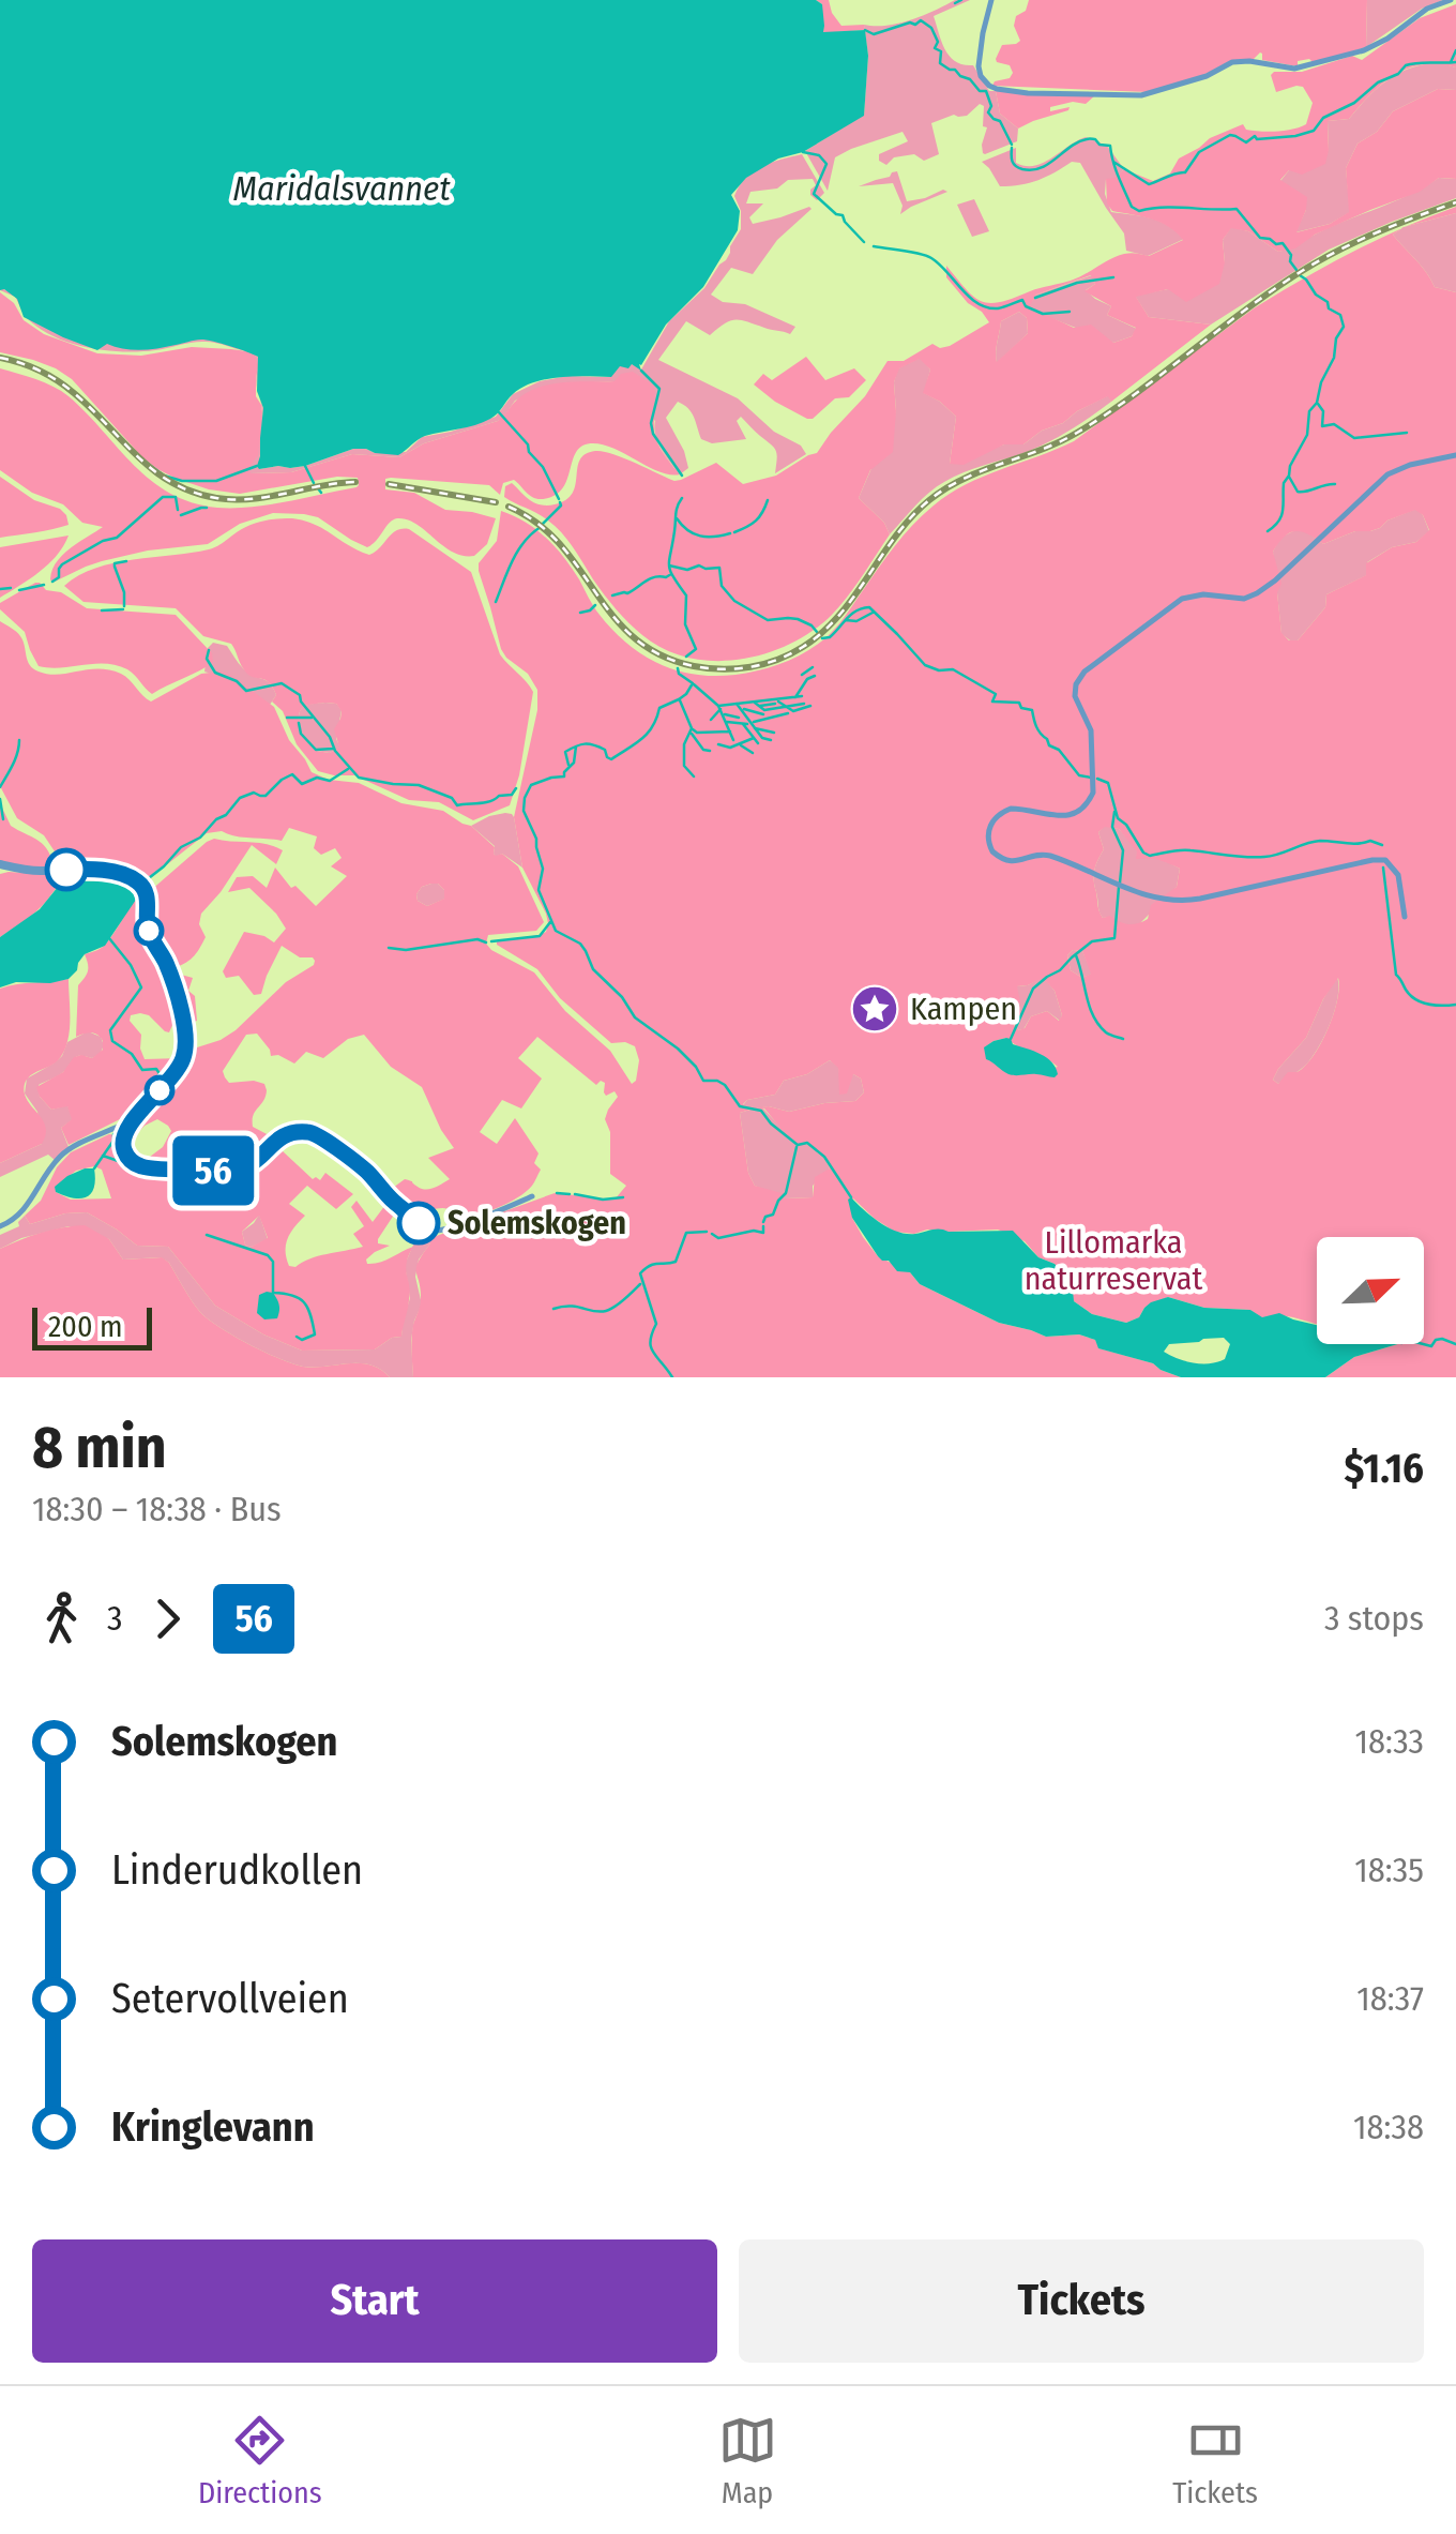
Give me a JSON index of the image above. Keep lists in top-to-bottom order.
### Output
{
  "water": ["Maridalsvannet"],
  "parks": ["Lillomarka naturreservat"],
  "places": {
    "place": ["Kampen"],
    "other": ["Solemskogen"]
  },
  "lines": ["bus line 56"],
  "scale_bar": "200 m",
  "north": "top right",
  "page": {
    "on_map": "56",
    "scale": "200 m",
    "heading": ["8 min", "18:30 – 18:38 · Bus", "$1.16"],
    "legs": ["3", "56", "3 stops"],
    "list": [
      {
        "name": "Solemskogen",
        "value": "18:33"
      },
      {
        "name": "Linderudkollen",
        "value": "18:35"
      },
      {
        "name": "Setervollveien",
        "value": "18:37"
      },
      {
        "name": "Kringlevann",
        "value": "18:38"
      }
    ],
    "buttons": ["Start", "Tickets"],
    "tabs": ["Directions", "Map", "Tickets"]
  }
}
